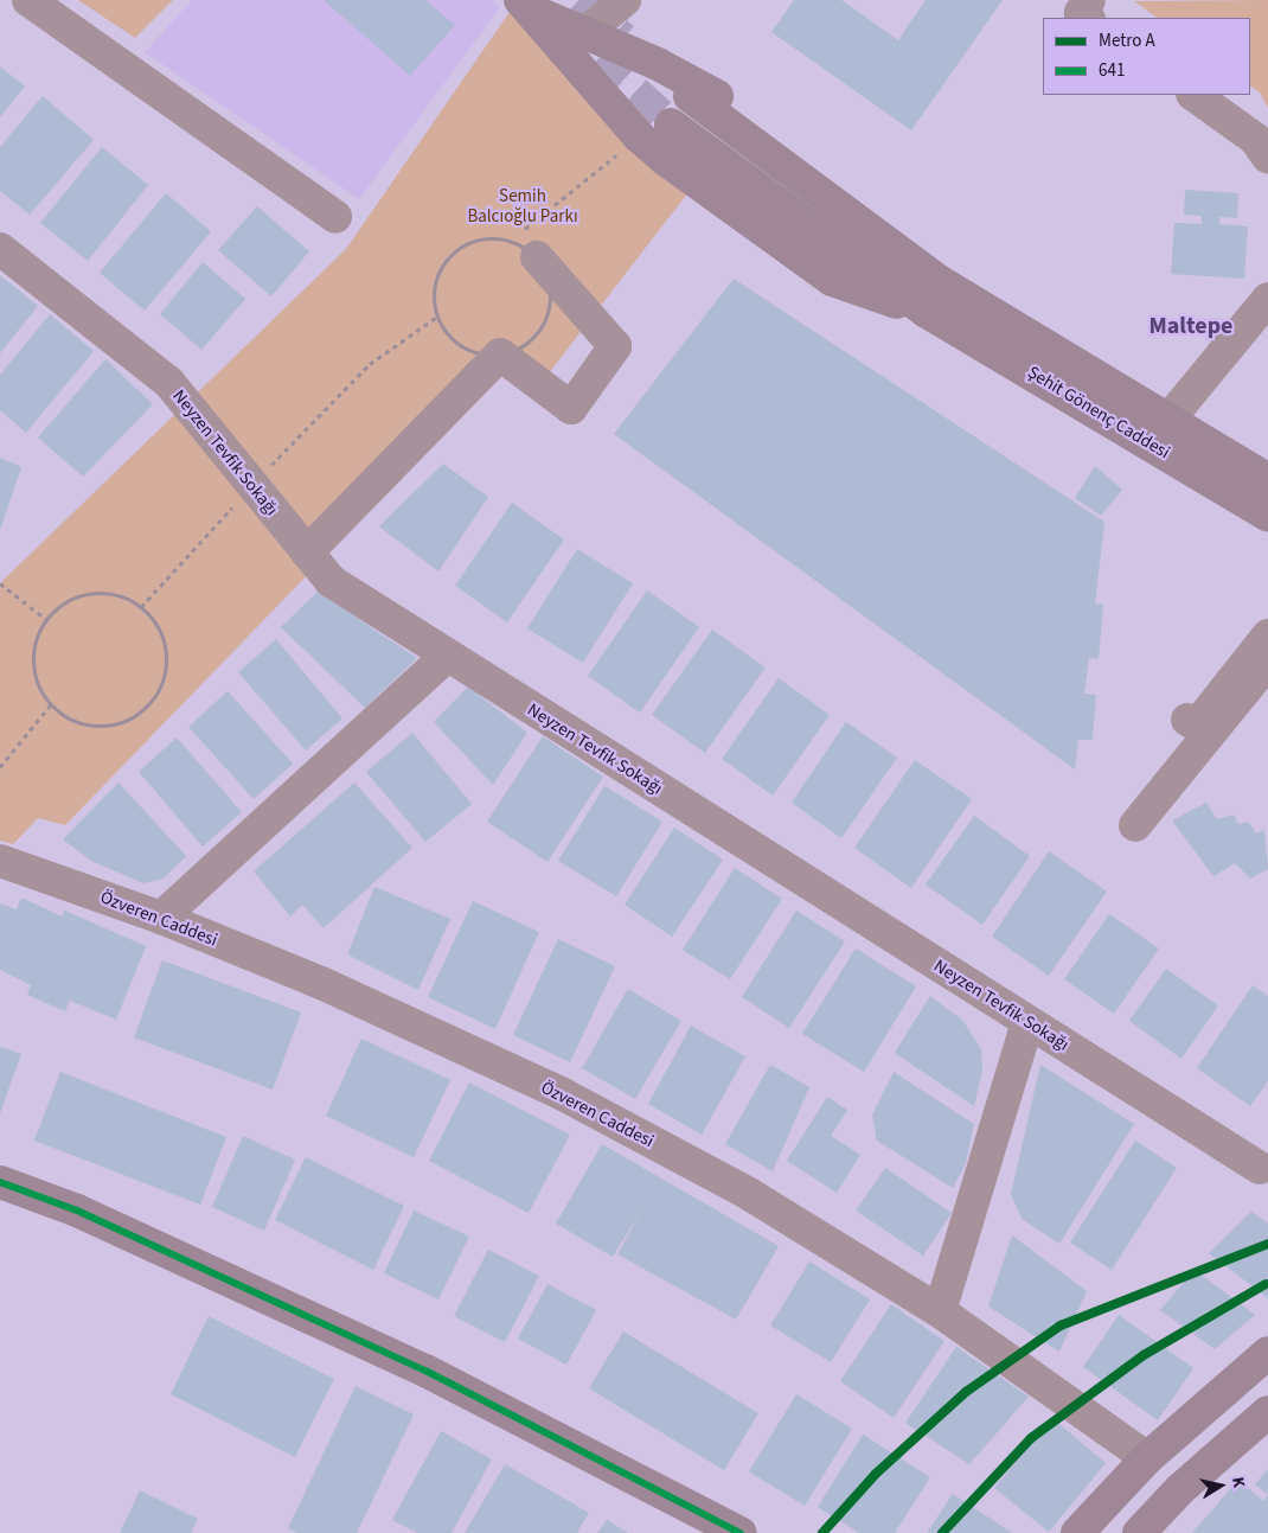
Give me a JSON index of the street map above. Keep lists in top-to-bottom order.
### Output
{
  "streets": {
    "main road": ["Şehit Gönenç Caddesi"],
    "street": ["Neyzen Tevfik Sokağı", "Özveren Caddesi"]
  },
  "districts": ["Maltepe"],
  "parks": ["Semih Balcıoğlu Parkı"],
  "lines": ["transit line 641", "metro line A"],
  "legend": ["Metro A", "641"],
  "north": "right"
}
